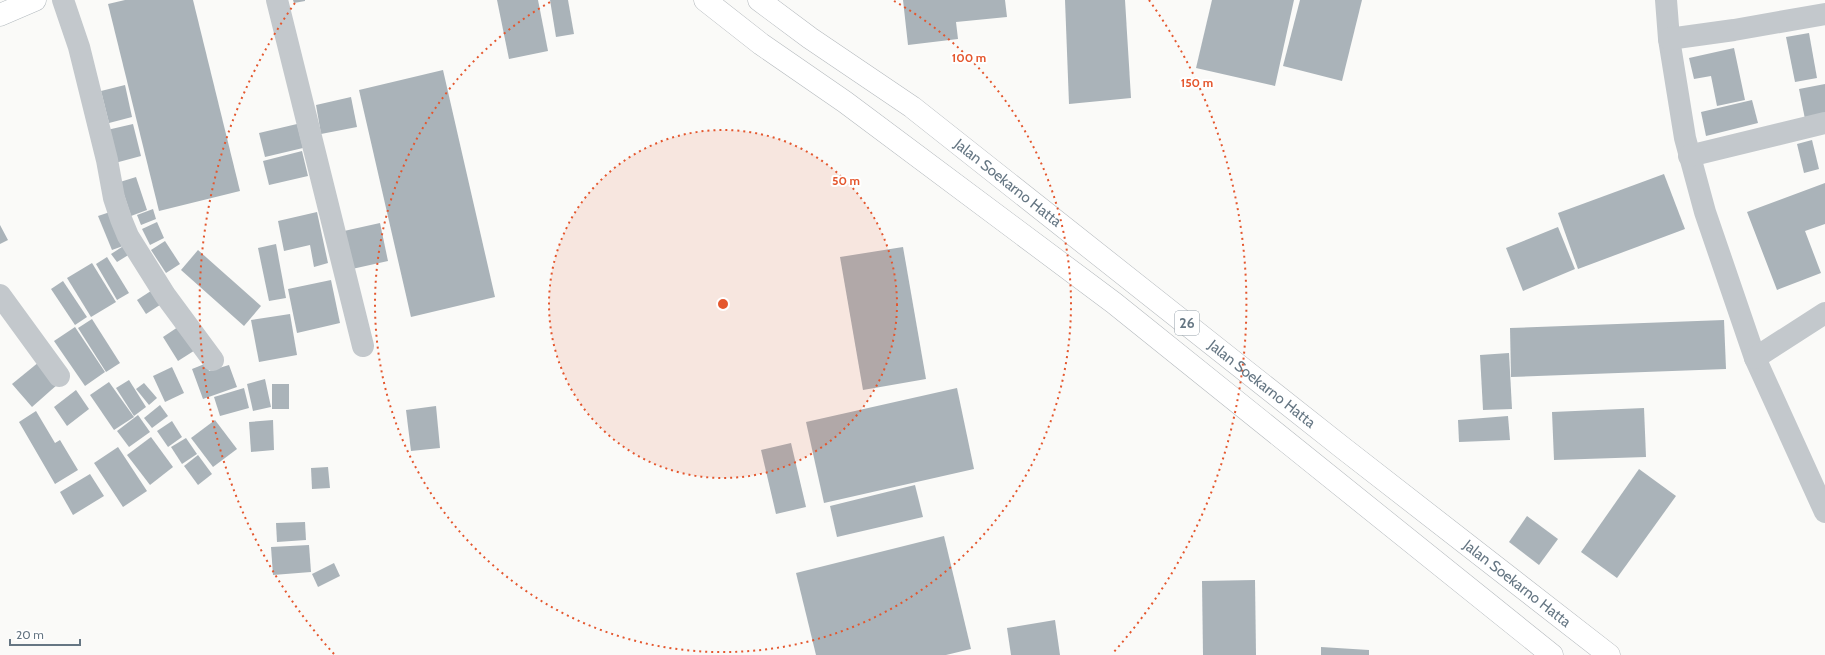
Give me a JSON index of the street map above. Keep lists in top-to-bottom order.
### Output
{
  "streets": {
    "main road": ["Jalan Soekarno Hatta", "26"]
  },
  "scale_bar": "20 m",
  "rings": ["100 m", "150 m", "50 m"]
}
